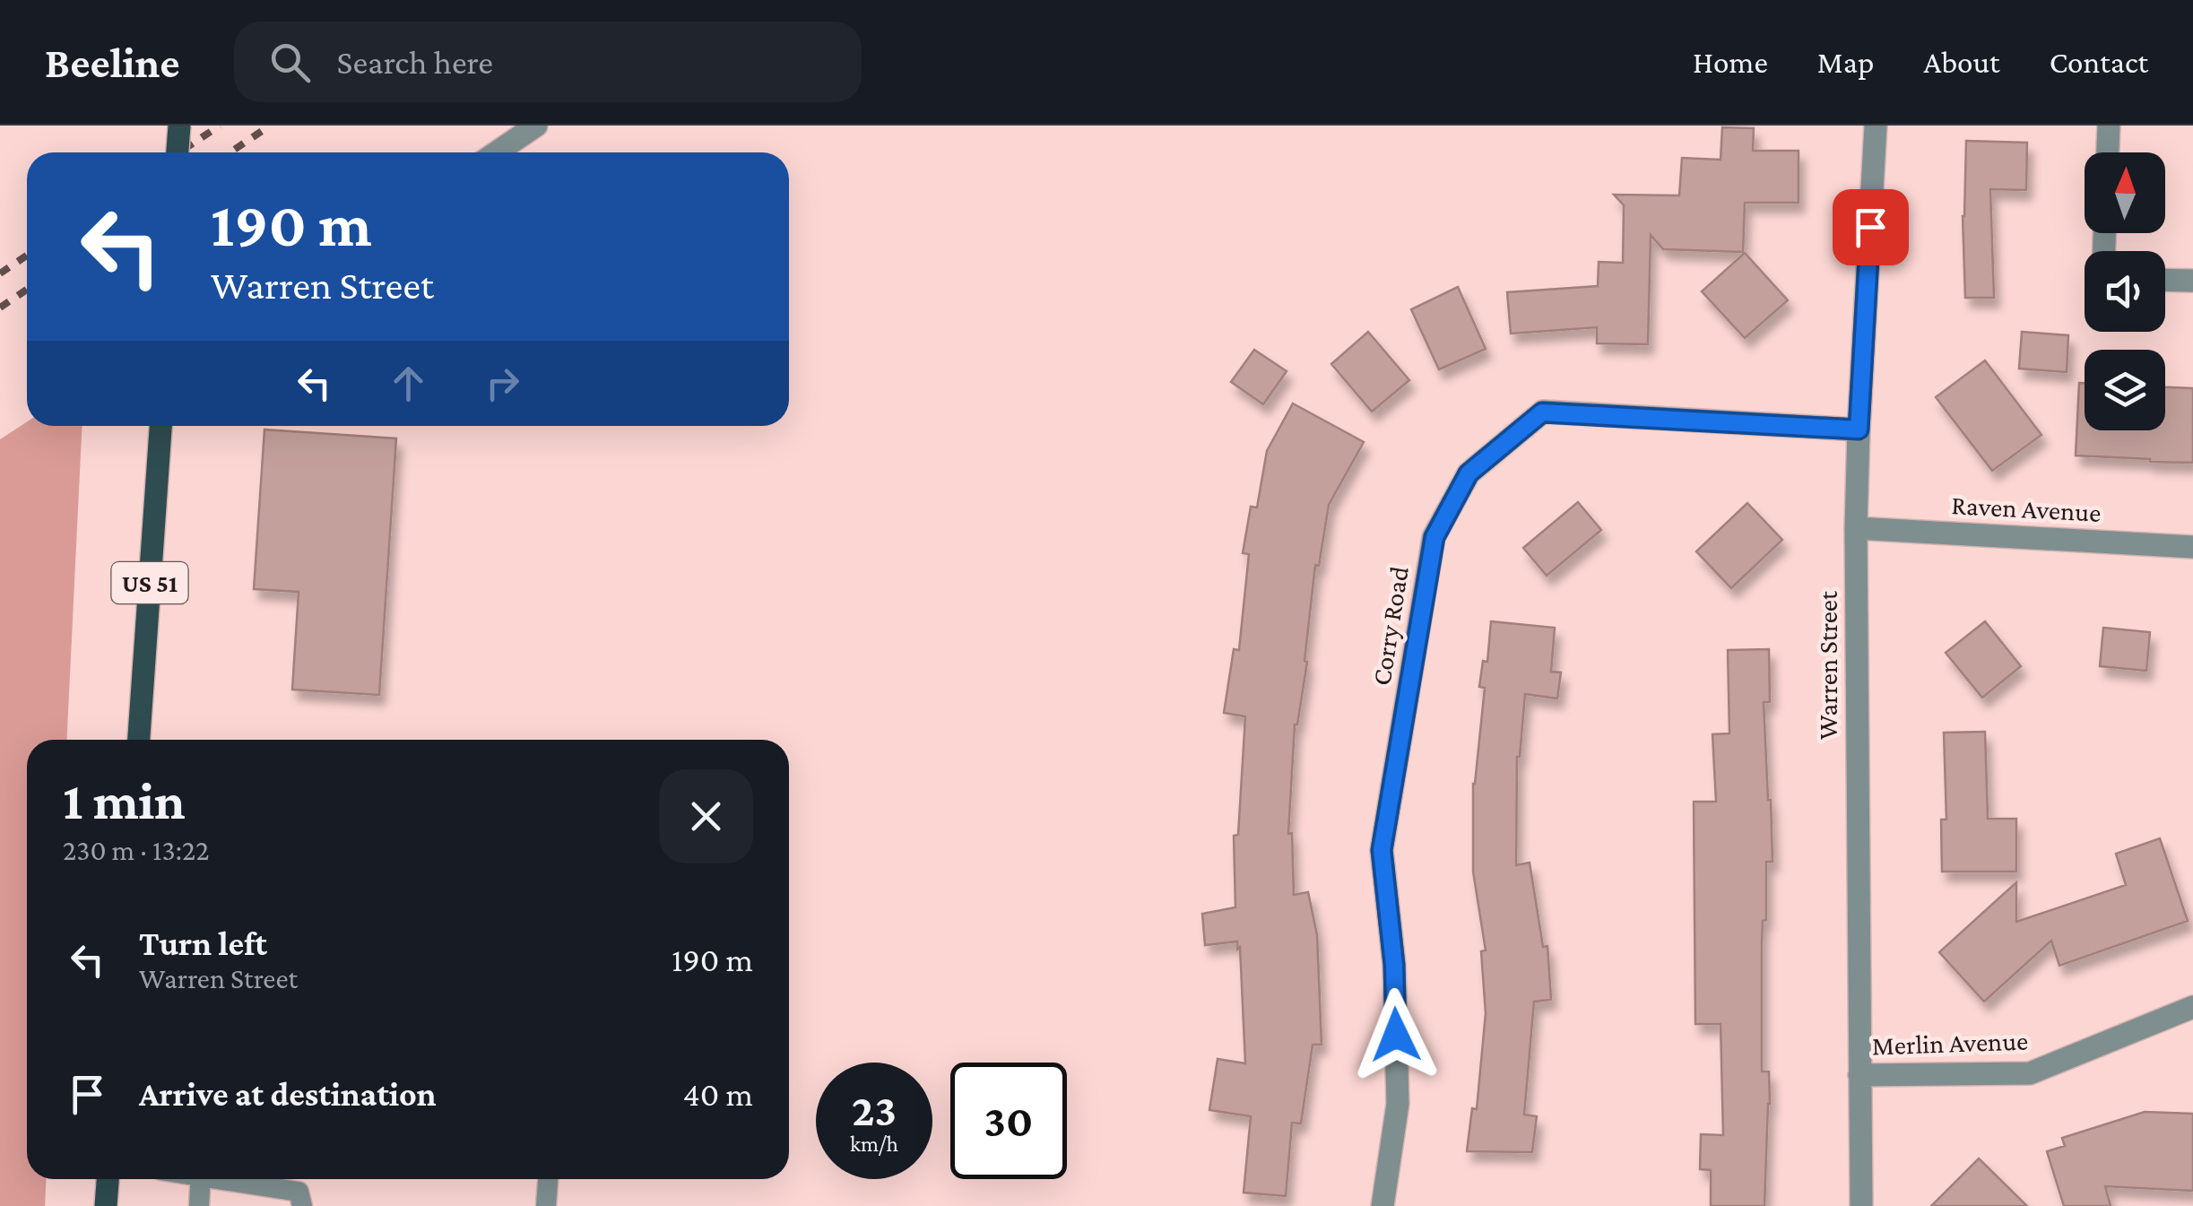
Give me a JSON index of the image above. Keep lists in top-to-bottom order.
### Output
{
  "streets": {
    "main road": ["US 51"],
    "street": [
      "Raven Avenue",
      "Corry Road",
      "Warren Street",
      "Merlin Avenue"
    ]
  },
  "crossings": [
    ["Raven Avenue", "Warren Street"],
    ["Corry Road", "Warren Street"],
    ["Warren Street", "Merlin Avenue"]
  ],
  "north": "top",
  "page": {
    "header": "Beeline",
    "search": "Search here",
    "nav": [
      "Home",
      "Map",
      "About",
      "Contact"
    ],
    "turn": ["190 m", "Warren Street"],
    "heading": ["1 min", "230 m · 13:22"],
    "list": [
      {
        "name": "Turn left",
        "note": "Warren Street",
        "value": "190 m"
      },
      {
        "name": "Arrive at destination",
        "value": "40 m"
      }
    ],
    "speed": "23 km/h",
    "limit": "30"
  }
}
